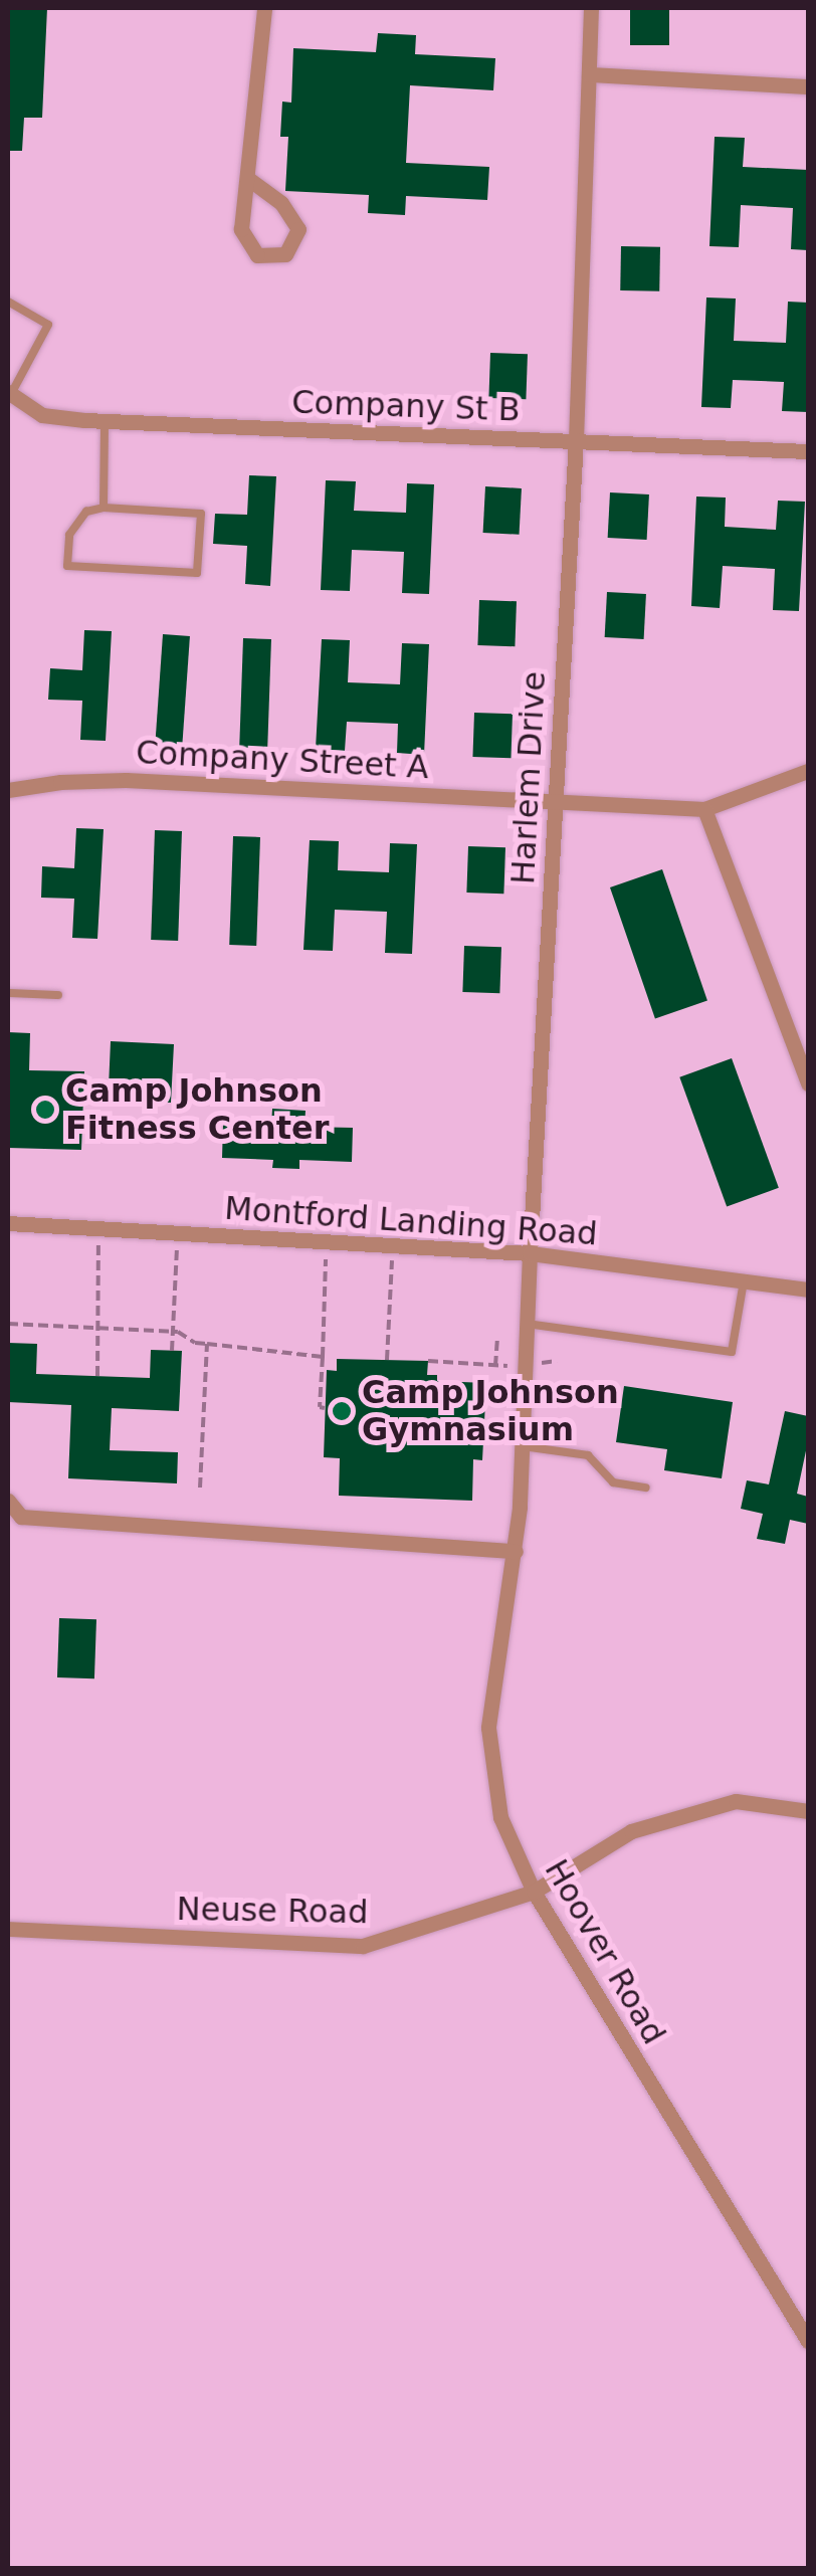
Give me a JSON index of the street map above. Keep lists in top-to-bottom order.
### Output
{
  "streets": {
    "street": [
      "Company St B",
      "Company Street A",
      "Harlem Drive",
      "Montford Landing Road",
      "Neuse Road",
      "Hoover Road"
    ]
  },
  "crossings": [
    ["Company St B", "Harlem Drive"],
    ["Company Street A", "Harlem Drive"],
    ["Harlem Drive", "Montford Landing Road"],
    ["Harlem Drive", "Hoover Road"],
    ["Neuse Road", "Hoover Road"]
  ],
  "places": ["Camp Johnson Fitness Center", "Camp Johnson Gymnasium"]
}
